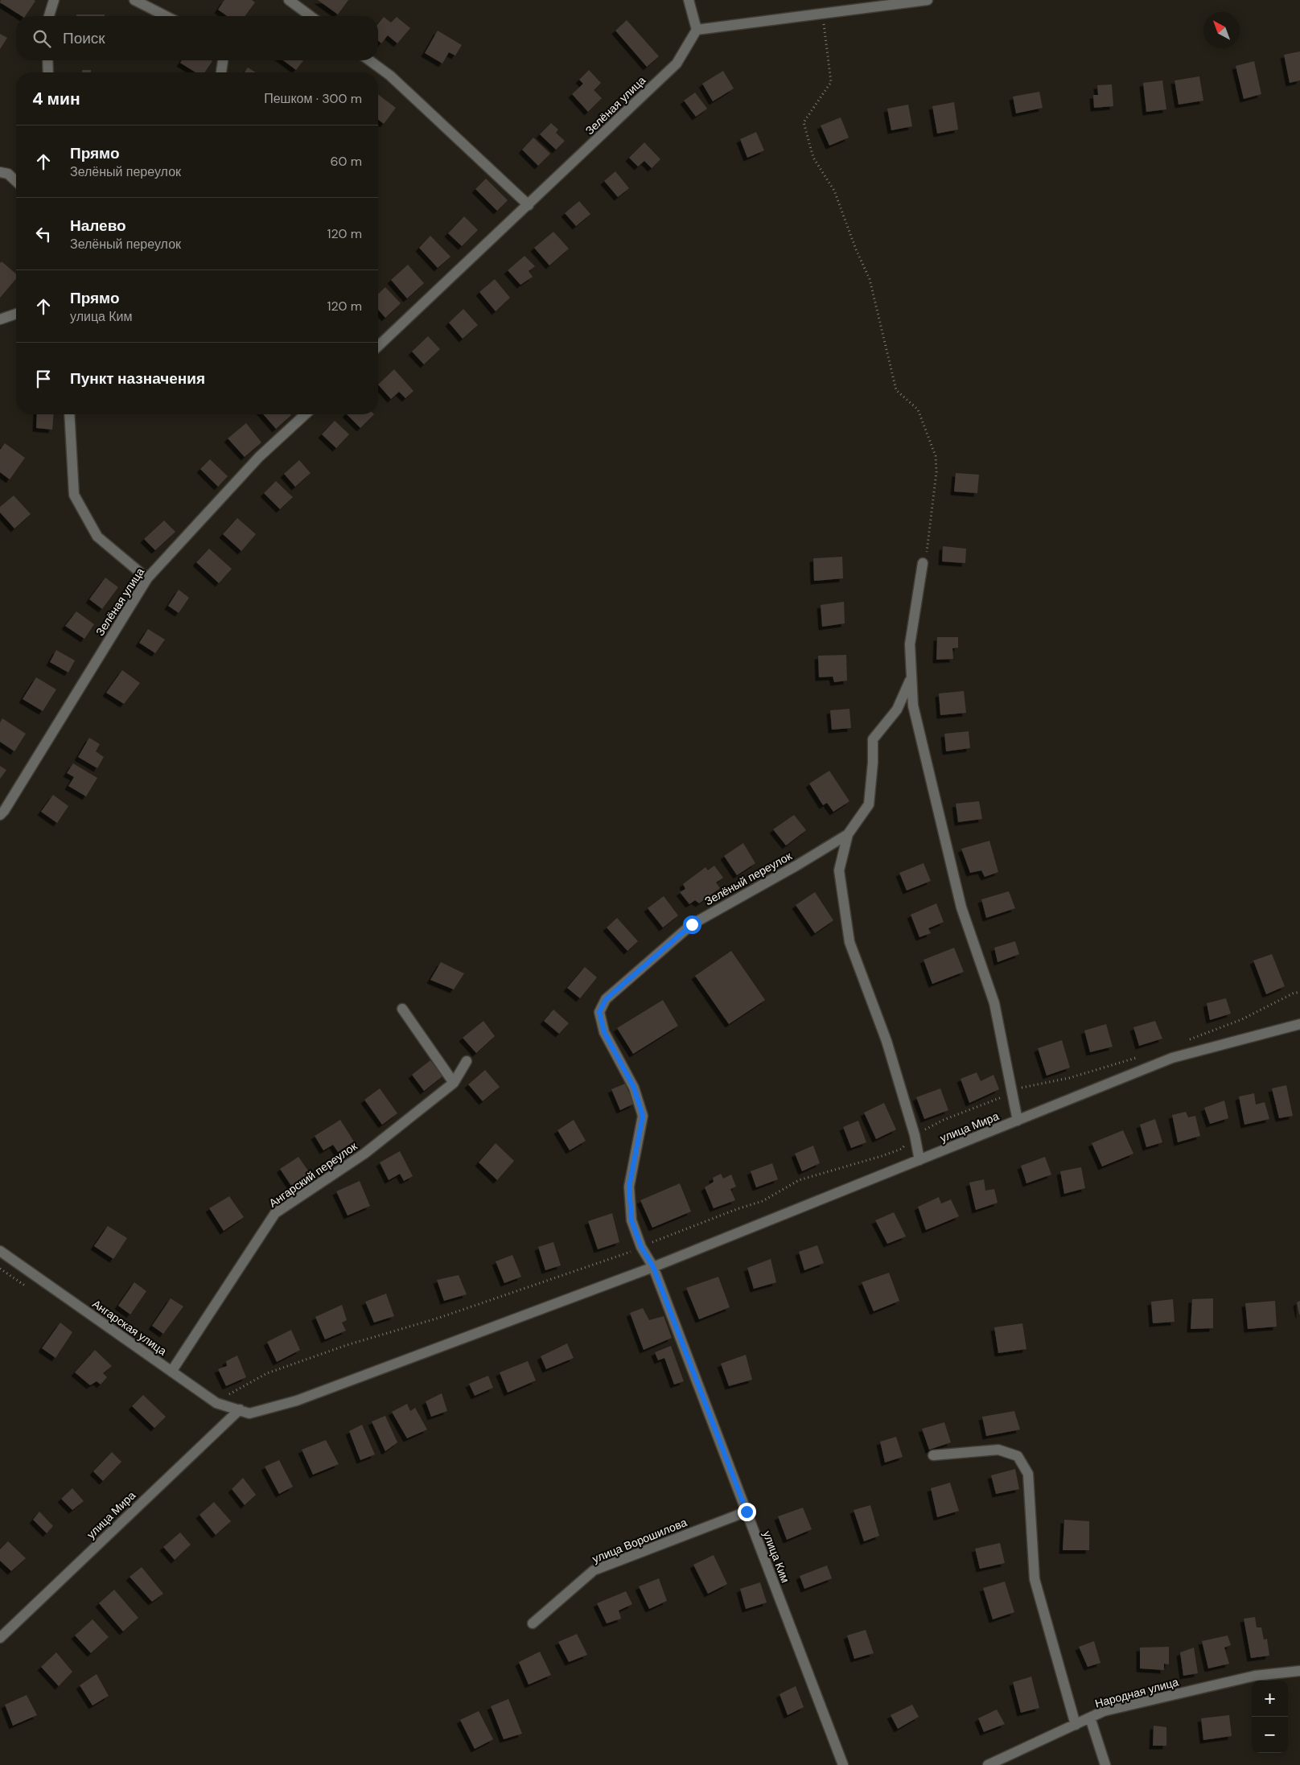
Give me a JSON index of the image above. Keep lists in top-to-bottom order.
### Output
{
  "streets": {
    "street": [
      "Зелёная улица",
      "Зелёный переулок",
      "улица Мира",
      "Ангарский переулок",
      "Ангарская улица",
      "улица Ворошилова",
      "улица Ким",
      "Народная улица"
    ]
  },
  "crossings": [
    ["Зелёный переулок", "улица Мира"],
    ["Зелёный переулок", "улица Ким"],
    ["улица Мира", "Ангарская улица"],
    ["улица Мира", "улица Ким"],
    ["Ангарский переулок", "Ангарская улица"],
    ["улица Ворошилова", "улица Ким"]
  ],
  "north": "top left",
  "page": {
    "search": "Поиск",
    "heading": ["4 мин", "Пешком · 300 m"],
    "list": [
      ["Прямо", "Зелёный переулок", "60 m"],
      ["Налево", "Зелёный переулок", "120 m"],
      ["Прямо", "улица Ким", "120 m"],
      "Пункт назначения"
    ],
    "map_buttons": ["+", "−"]
  }
}
